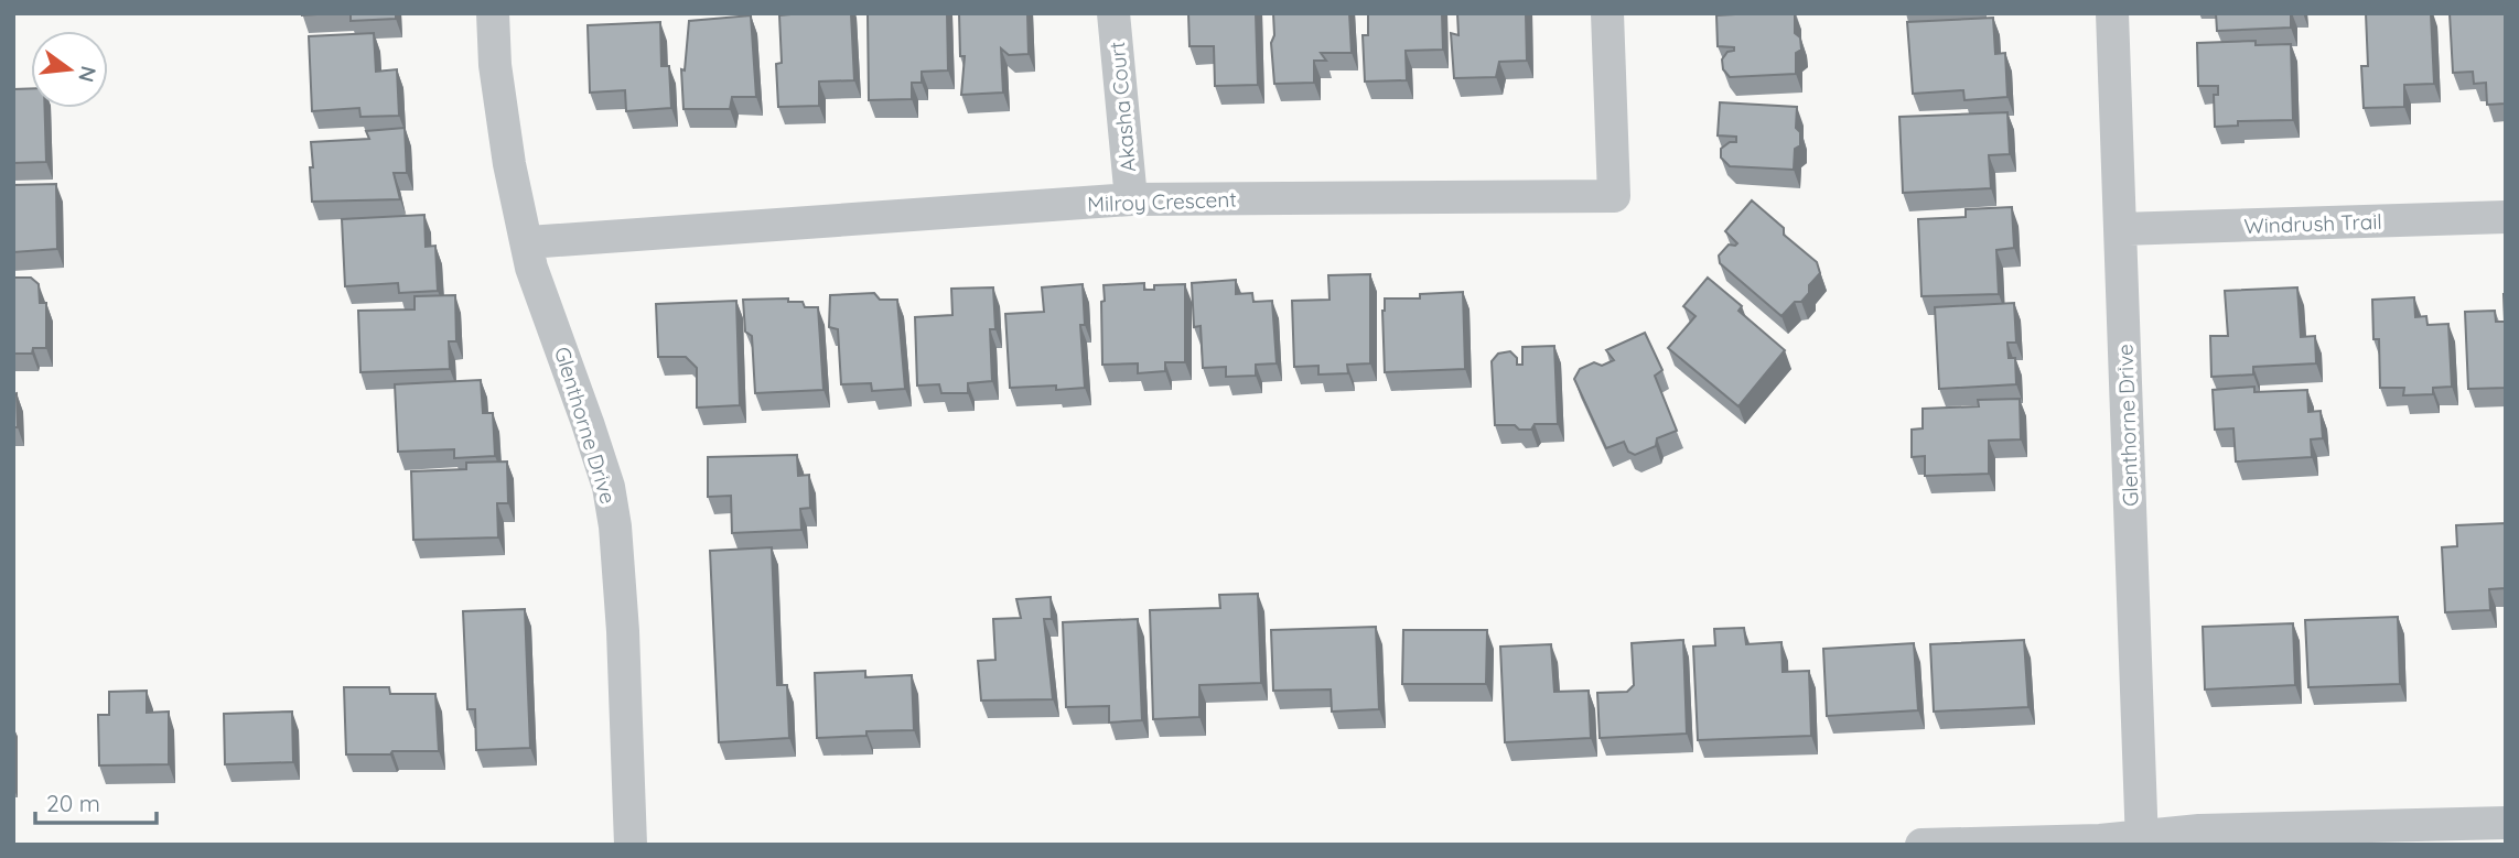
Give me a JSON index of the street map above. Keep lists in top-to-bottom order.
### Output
{
  "streets": {
    "street": [
      "Akasha Court",
      "Milroy Crescent",
      "Windrush Trail",
      "Glenthorne Drive"
    ]
  },
  "crossings": [
    ["Akasha Court", "Milroy Crescent"],
    ["Milroy Crescent", "Glenthorne Drive"],
    ["Windrush Trail", "Glenthorne Drive"]
  ],
  "scale_bar": "20 m",
  "north": "right"
}
